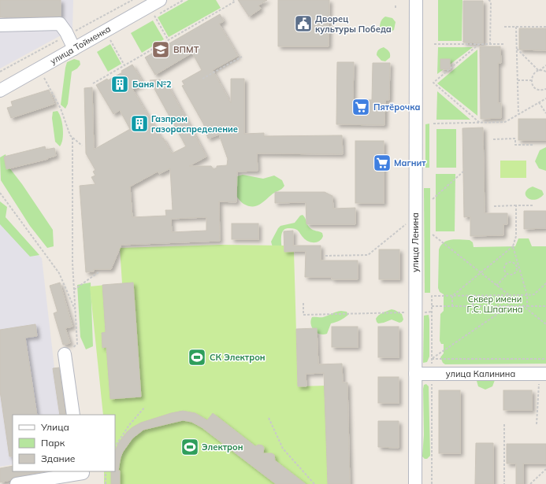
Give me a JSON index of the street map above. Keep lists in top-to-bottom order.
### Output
{
  "streets": {
    "street": ["улица Тойменка", "улица Ленина", "улица Калинина"]
  },
  "crossings": [
    ["улица Ленина", "улица Калинина"]
  ],
  "parks": ["Сквер имени Г.С. Шпагина"],
  "places": {
    "public building": ["Дворец культуры Победа"],
    "school or university": ["ВПМТ"],
    "building": ["Баня №2", "Газпром газораспределение"],
    "supermarket": ["Пятёрочка", "Магнит"],
    "sports": ["СК Электрон", "Электрон"]
  },
  "legend": ["Улица", "Парк", "Здание"]
}
